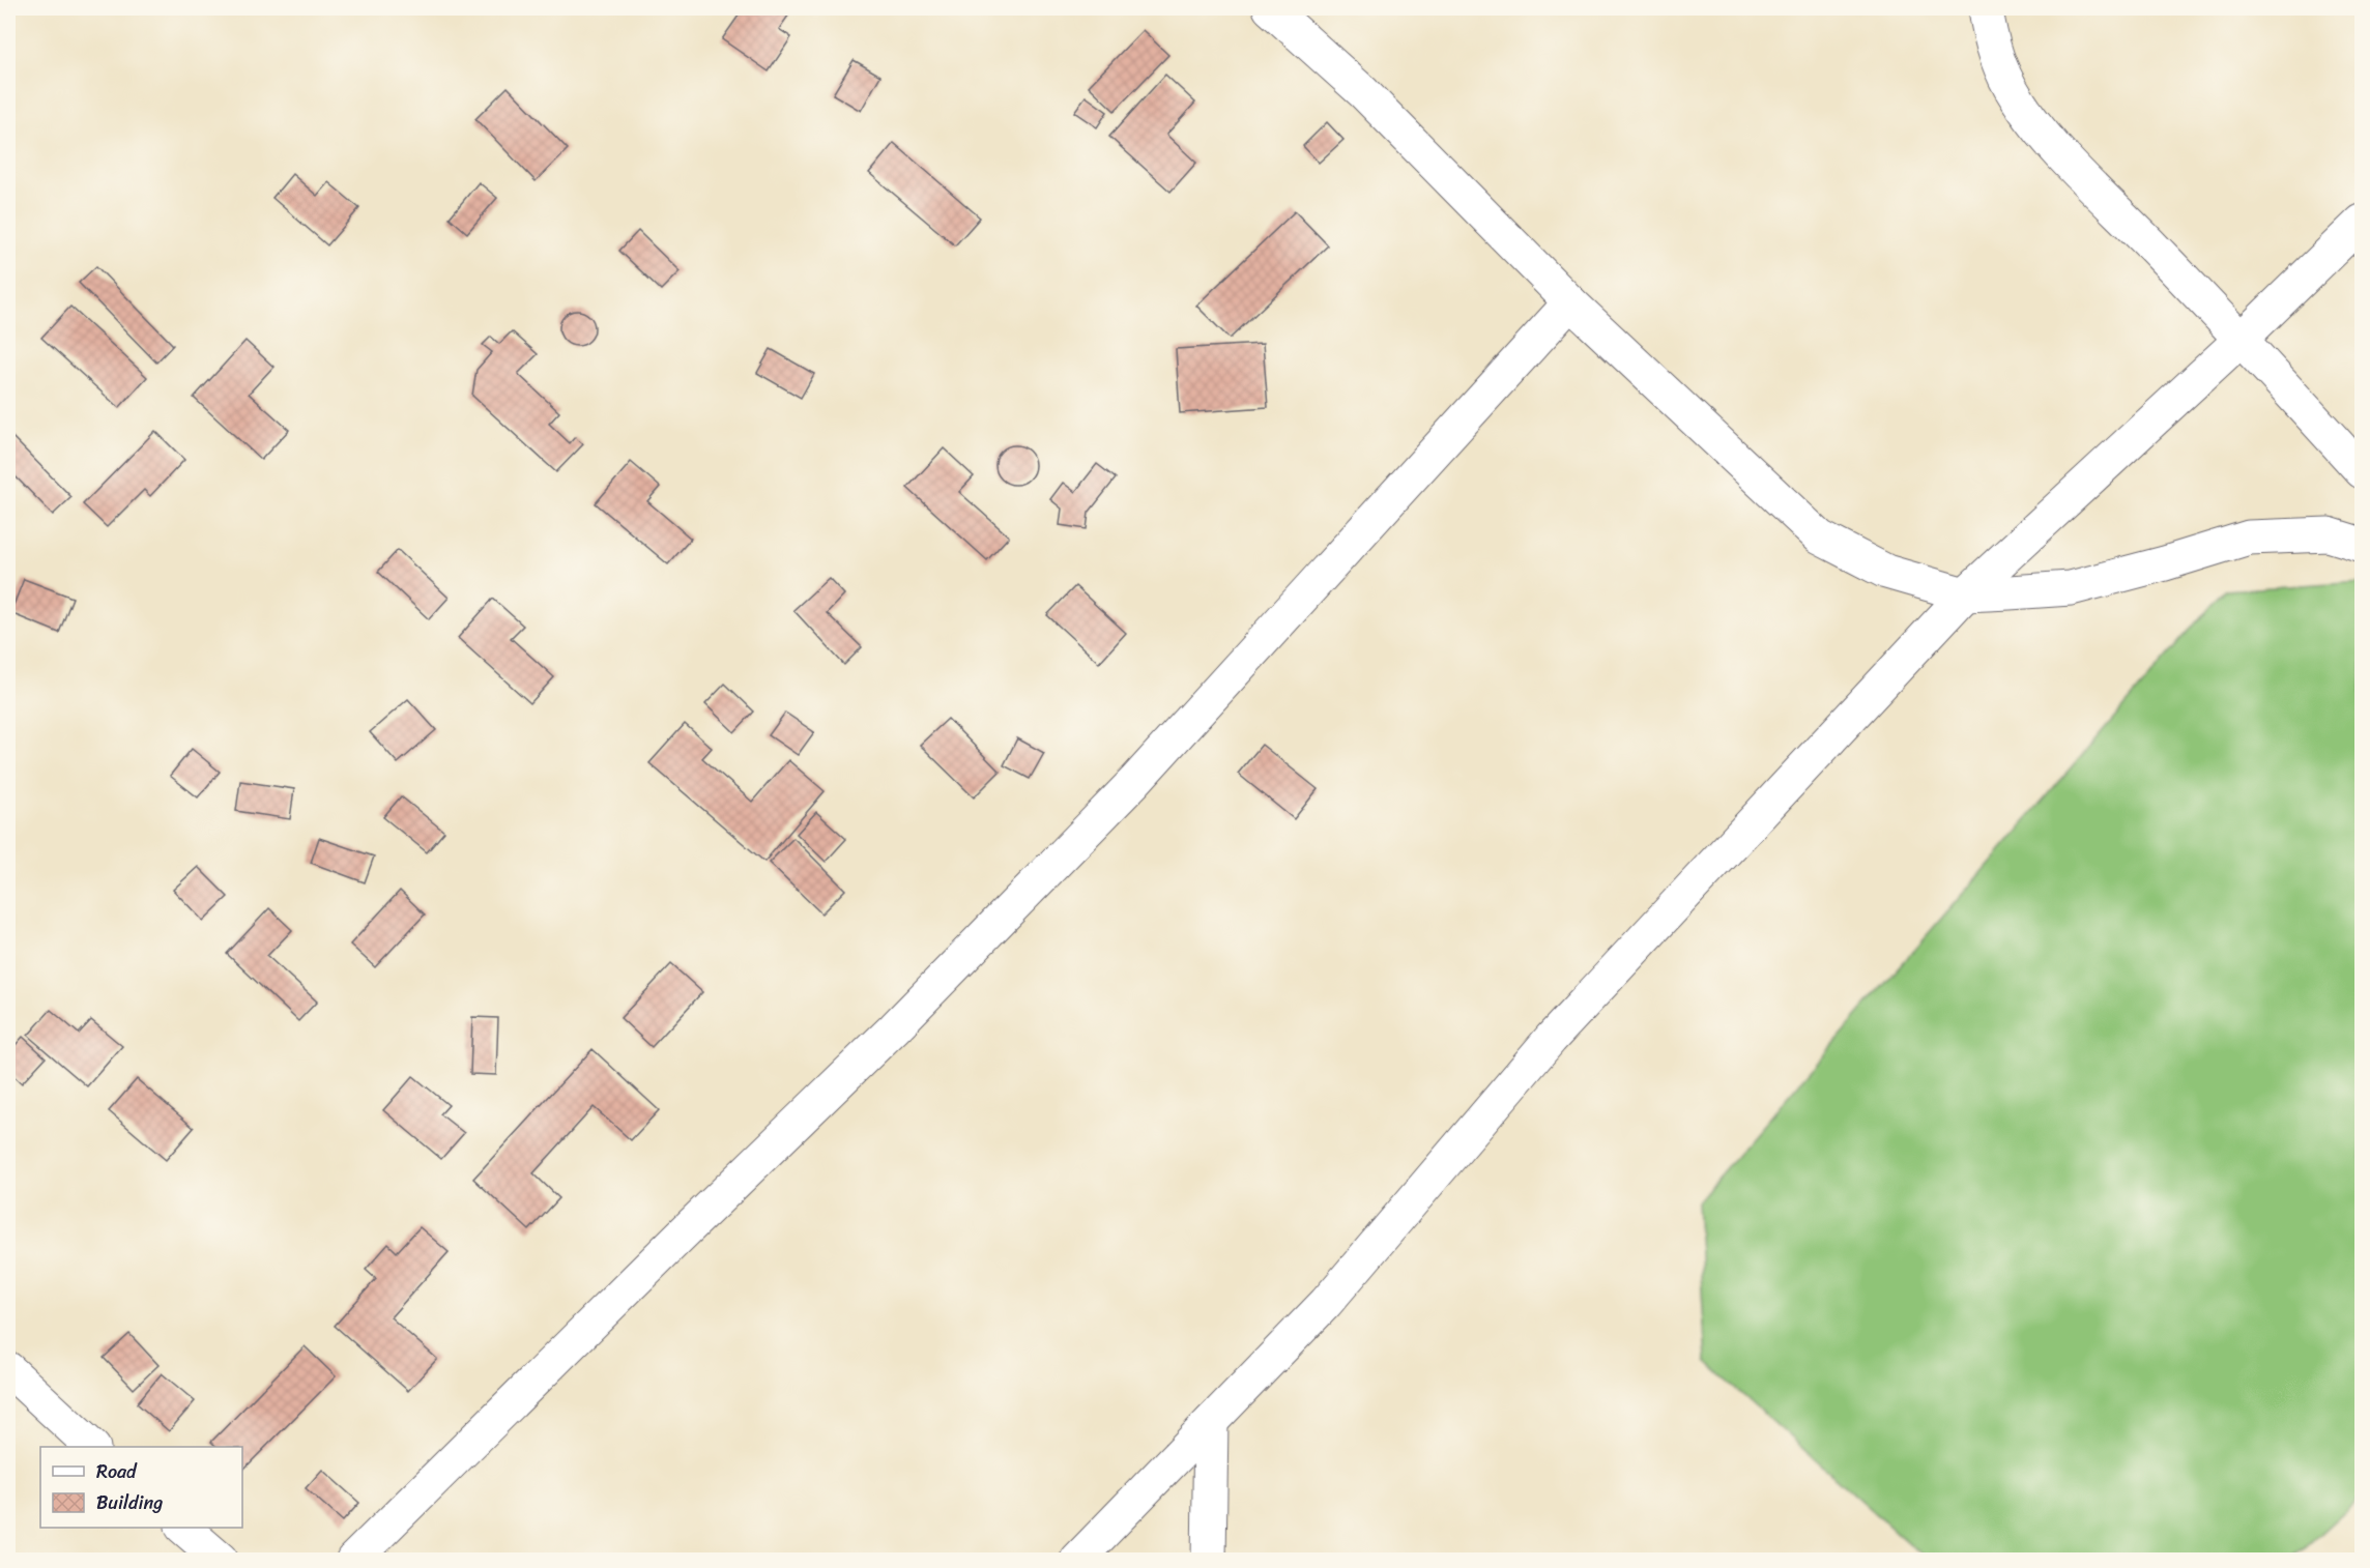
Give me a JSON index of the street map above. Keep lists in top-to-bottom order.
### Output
{
  "legend": ["Road", "Building"]
}
